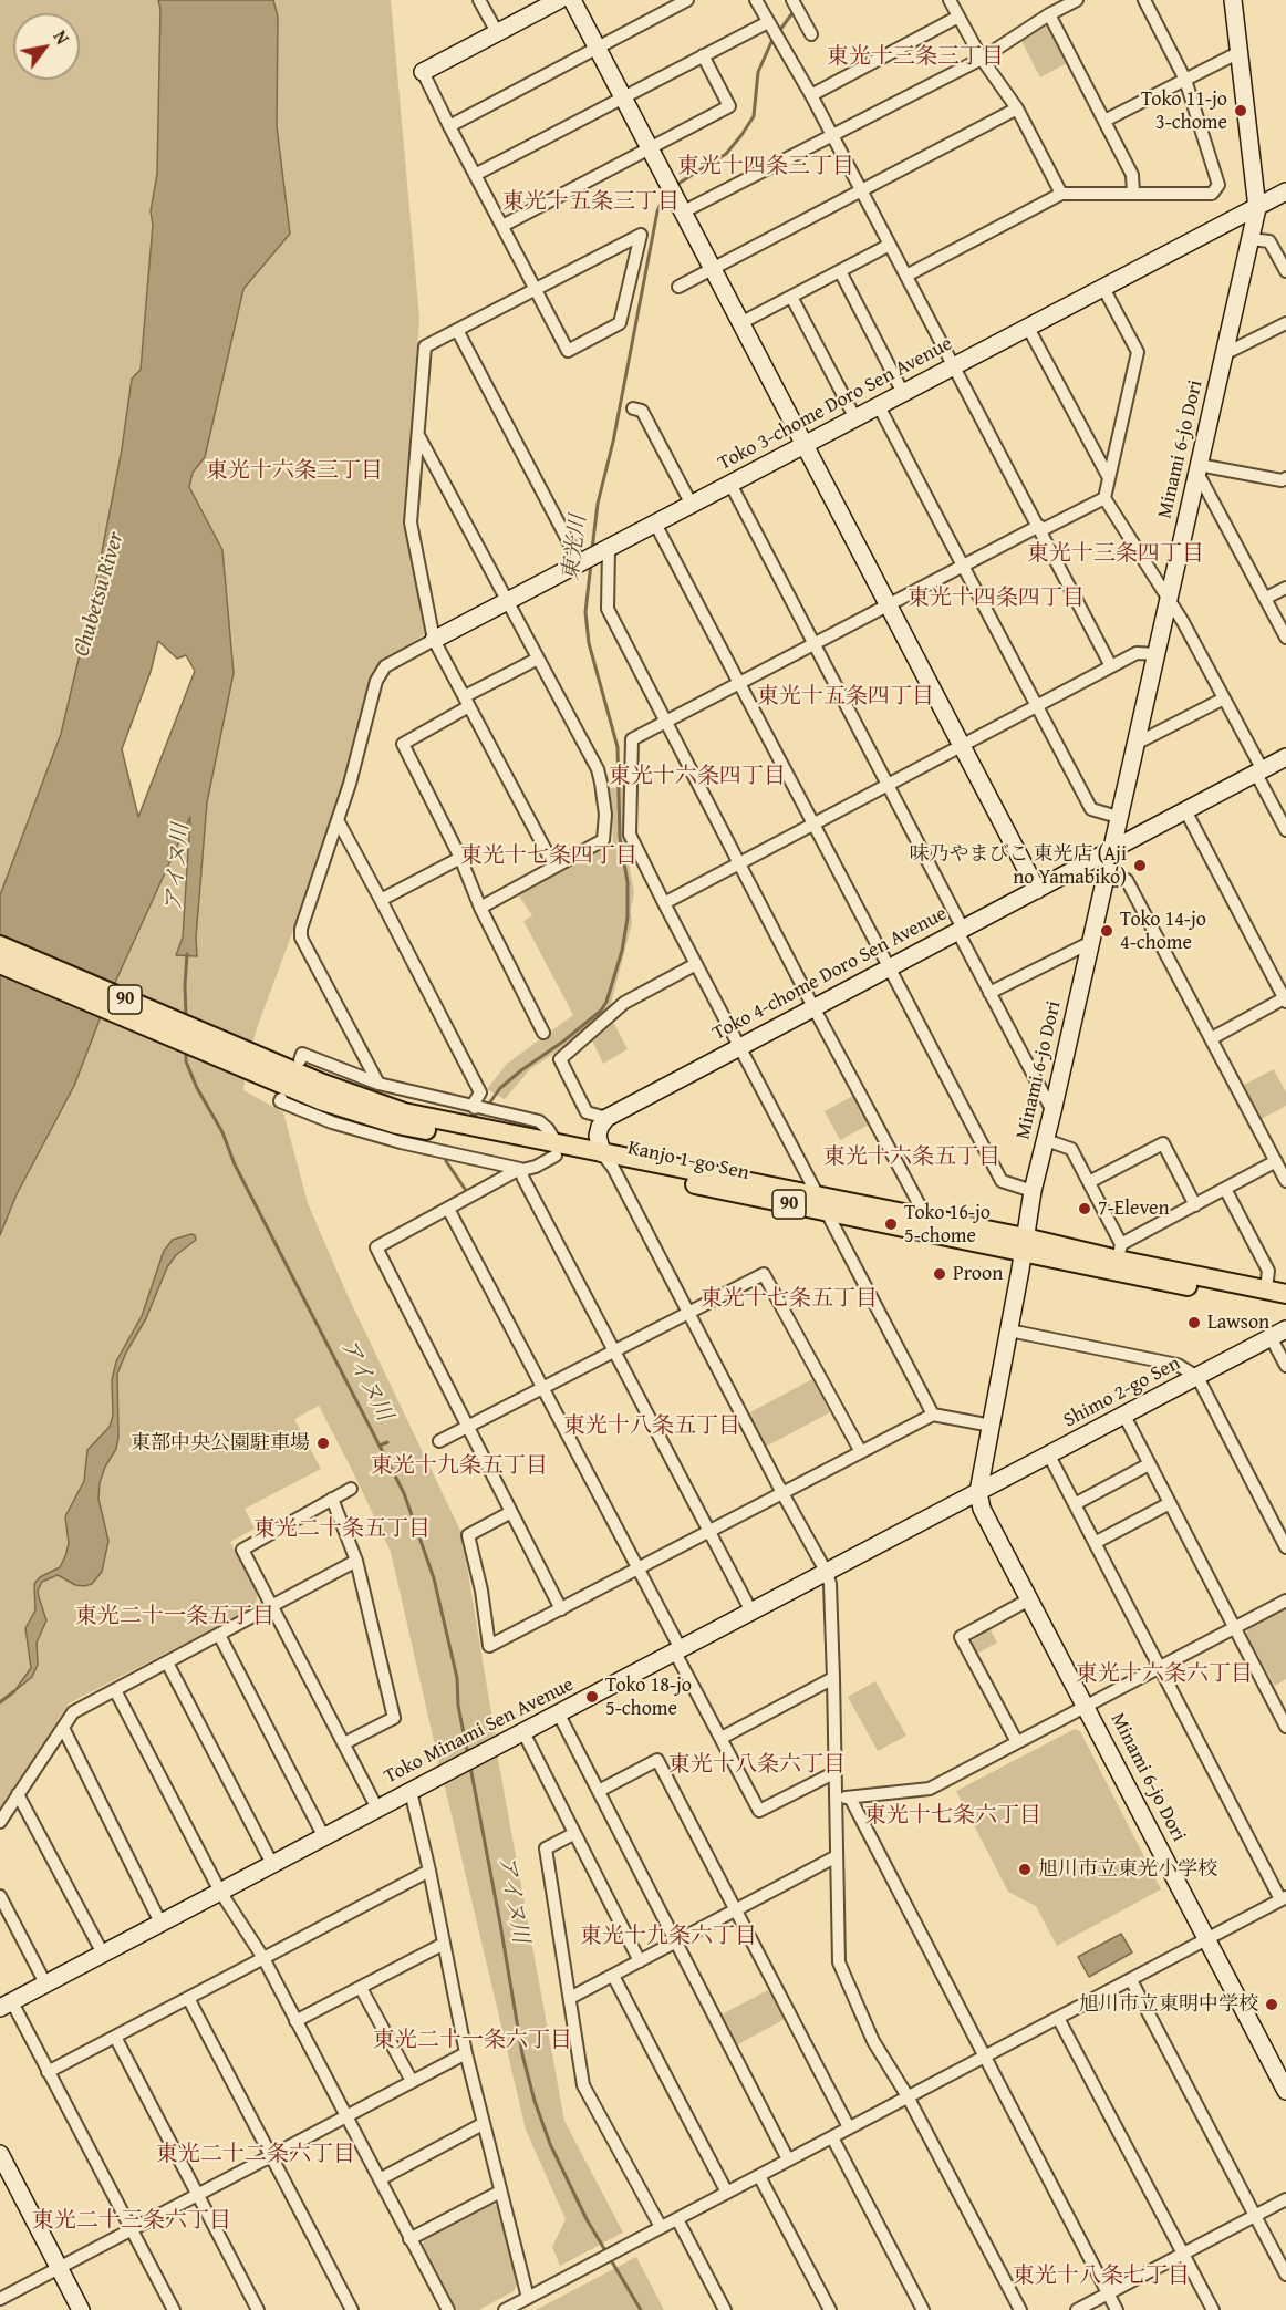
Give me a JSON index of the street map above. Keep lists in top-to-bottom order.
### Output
{
  "streets": {
    "main road": ["90", "Kanjo 1-go Sen"],
    "street": [
      "Toko 3-chome Doro Sen Avenue",
      "Minami 6-jo Dori",
      "Toko 4-chome Doro Sen Avenue",
      "Shimo 2-go Sen",
      "Toko Minami Sen Avenue"
    ]
  },
  "crossings": [
    ["Toko 3-chome Doro Sen Avenue", "Minami 6-jo Dori"],
    ["Minami 6-jo Dori", "Toko 4-chome Doro Sen Avenue"],
    ["Minami 6-jo Dori", "Kanjo 1-go Sen"],
    ["Minami 6-jo Dori", "Shimo 2-go Sen"],
    ["Minami 6-jo Dori", "Toko Minami Sen Avenue"],
    ["90", "Kanjo 1-go Sen"],
    ["Shimo 2-go Sen", "Toko Minami Sen Avenue"]
  ],
  "districts": [
    "東光十三条三丁目",
    "東光十四条三丁目",
    "東光十五条三丁目",
    "東光十六条三丁目",
    "東光十三条四丁目",
    "東光十四条四丁目",
    "東光十五条四丁目",
    "東光十六条四丁目",
    "東光十七条四丁目",
    "東光十六条五丁目",
    "東光十七条五丁目",
    "東光十八条五丁目",
    "東光十九条五丁目",
    "東光二十条五丁目",
    "東光二十一条五丁目",
    "東光十六条六丁目",
    "東光十八条六丁目",
    "東光十七条六丁目",
    "東光十九条六丁目",
    "東光二十一条六丁目",
    "東光二十二条六丁目",
    "東光二十三条六丁目",
    "東光十八条七丁目"
  ],
  "water": ["東光川", "Chubetsu River", "アイヌ川"],
  "places": [
    "Toko 11-jo 3-chome",
    "味乃やまびこ 東光店 (Aji no Yamabiko)",
    "Toko 14-jo 4-chome",
    "7-Eleven",
    "Toko 16-jo 5-chome",
    "Proon",
    "Lawson",
    "東部中央公園駐車場",
    "Toko 18-jo 5-chome",
    "旭川市立東光小学校",
    "旭川市立東明中学校"
  ],
  "north": "top right"
}
